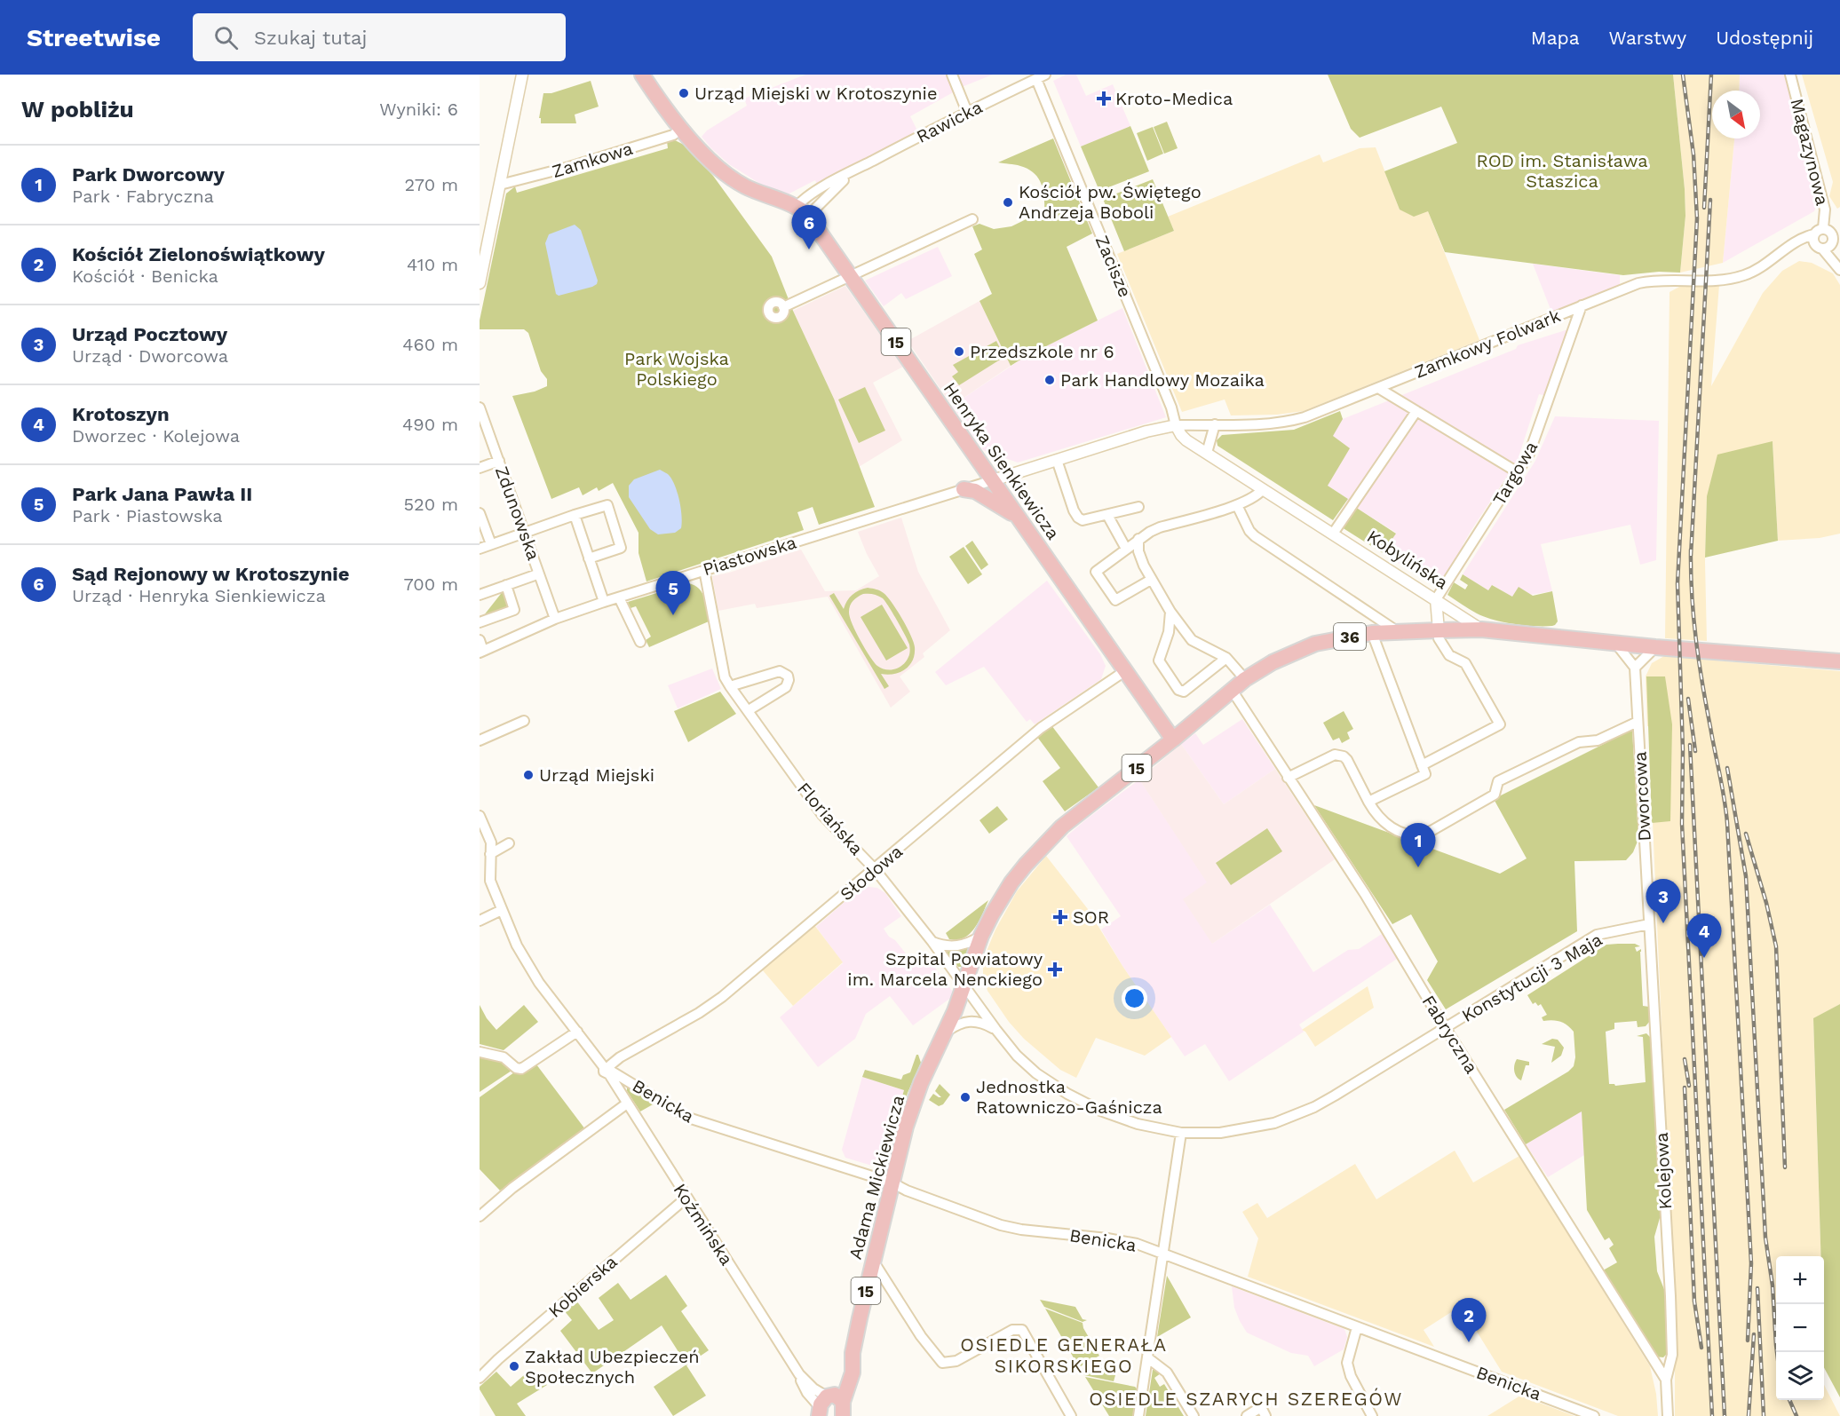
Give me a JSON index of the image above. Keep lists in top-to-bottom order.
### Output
{
  "streets": {
    "main road": [
      "15",
      "Henryka Sienkiewicza",
      "Kobylińska",
      "36",
      "Adama Mickiewicza"
    ],
    "street": [
      "Rawicka",
      "Magazynowa",
      "Zamkowa",
      "Zacisze",
      "Zamkowy Folwark",
      "Targowa",
      "Zdunowska",
      "Piastowska",
      "Dworcowa",
      "Floriańska",
      "Słodowa",
      "Konstytucji 3 Maja",
      "Fabryczna",
      "Benicka",
      "Kolejowa",
      "Koźmińska",
      "Kobierska"
    ]
  },
  "crossings": [
    ["Rawicka", "Zacisze"],
    ["Rawicka", "Henryka Sienkiewicza"],
    ["Magazynowa", "Zamkowy Folwark"],
    ["Zacisze", "Zamkowy Folwark"],
    ["Zacisze", "Kobylińska"],
    ["Zamkowy Folwark", "Targowa"],
    ["Zamkowy Folwark", "Kobylińska"],
    ["Henryka Sienkiewicza", "Piastowska"],
    ["Henryka Sienkiewicza", "Słodowa"],
    ["Henryka Sienkiewicza", "Adama Mickiewicza"],
    ["Targowa", "Kobylińska"],
    ["Zdunowska", "Piastowska"],
    ["Piastowska", "Floriańska"],
    ["Kobylińska", "Adama Mickiewicza"],
    ["Dworcowa", "Konstytucji 3 Maja"],
    ["Dworcowa", "Kolejowa"],
    ["Floriańska", "Słodowa"],
    ["Floriańska", "Konstytucji 3 Maja"],
    ["Floriańska", "Adama Mickiewicza"],
    ["Słodowa", "Benicka"],
    ["Słodowa", "Koźmińska"],
    ["Konstytucji 3 Maja", "Fabryczna"],
    ["Konstytucji 3 Maja", "Kolejowa"],
    ["Konstytucji 3 Maja", "Adama Mickiewicza"],
    ["Fabryczna", "Kolejowa"],
    ["Fabryczna", "Adama Mickiewicza"],
    ["Benicka", "Adama Mickiewicza"],
    ["Benicka", "Koźmińska"],
    ["Adama Mickiewicza", "Koźmińska"],
    ["Koźmińska", "Kobierska"]
  ],
  "districts": ["OSIEDLE GENERAŁA SIKORSKIEGO", "OSIEDLE SZARYCH SZEREGÓW"],
  "parks": ["ROD im. Stanisława Staszica", "Park Wojska Polskiego"],
  "places": {
    "other": [
      "Urząd Miejski w Krotoszynie",
      "Kościół pw. Świętego Andrzeja Boboli",
      "Przedszkole nr 6",
      "Park Handlowy Mozaika",
      "Urząd Miejski",
      "Jednostka Ratowniczo-Gaśnicza",
      "Zakład Ubezpieczeń Społecznych"
    ],
    "health": ["Kroto-Medica", "SOR", "Szpital Powiatowy im. Marcela Nenckiego"]
  },
  "north": "bottom right",
  "page": {
    "header": "Streetwise",
    "search": "Szukaj tutaj",
    "nav": ["Mapa", "Warstwy", "Udostępnij"],
    "heading": ["W pobliżu", "Wyniki: 6"],
    "list": [
      {
        "mark": "1",
        "name": "Park Dworcowy",
        "note": "Park · Fabryczna",
        "value": "270 m"
      },
      {
        "mark": "2",
        "name": "Kościół Zielonoświątkowy",
        "note": "Kościół · Benicka",
        "value": "410 m"
      },
      {
        "mark": "3",
        "name": "Urząd Pocztowy",
        "note": "Urząd · Dworcowa",
        "value": "460 m"
      },
      {
        "mark": "4",
        "name": "Krotoszyn",
        "note": "Dworzec · Kolejowa",
        "value": "490 m"
      },
      {
        "mark": "5",
        "name": "Park Jana Pawła II",
        "note": "Park · Piastowska",
        "value": "520 m"
      },
      {
        "mark": "6",
        "name": "Sąd Rejonowy w Krotoszynie",
        "note": "Urząd · Henryka Sienkiewicza",
        "value": "700 m"
      }
    ],
    "pins": [
      "6",
      "5",
      "1",
      "3",
      "4",
      "2"
    ],
    "map_buttons": ["+", "−"]
  }
}
